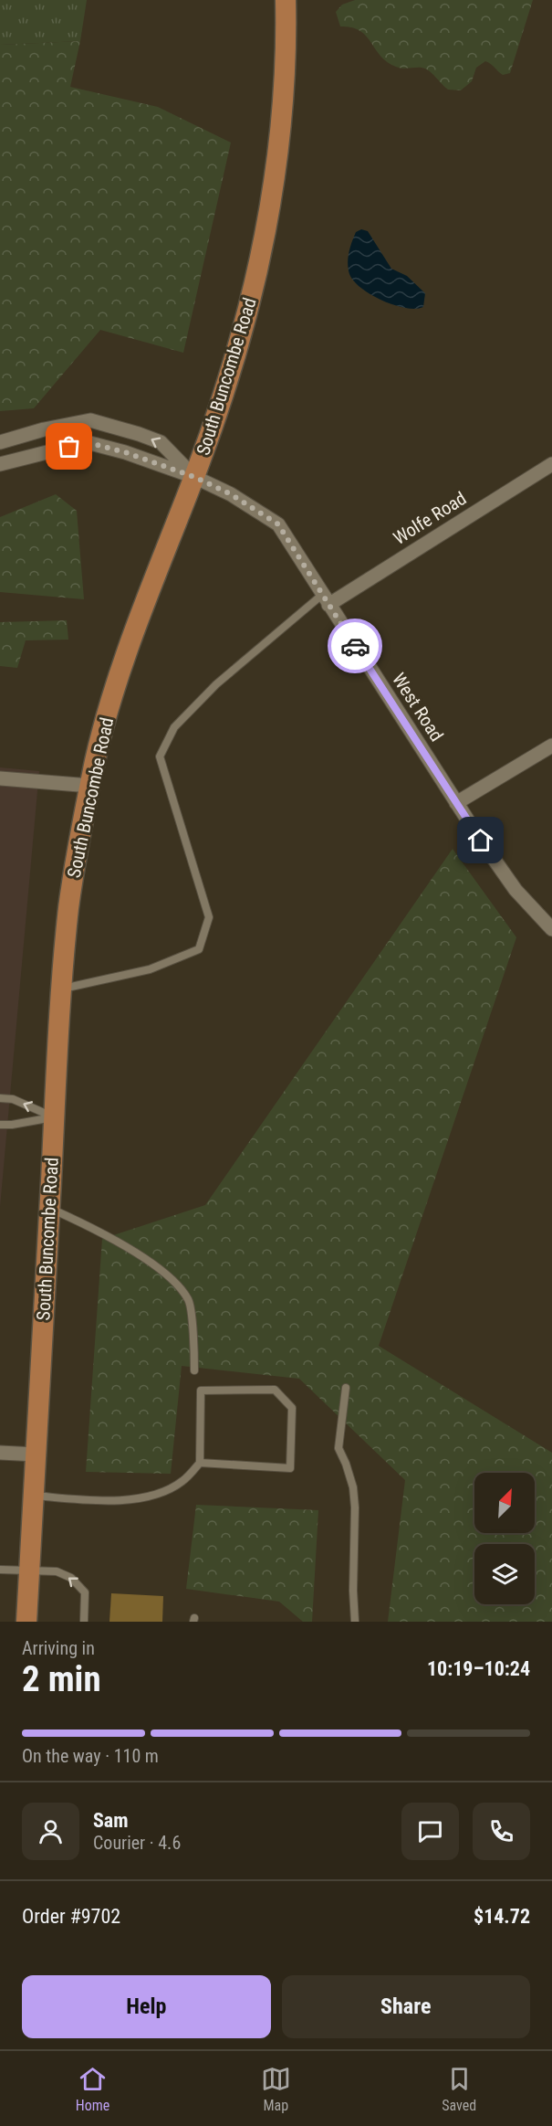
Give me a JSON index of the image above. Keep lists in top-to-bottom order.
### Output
{
  "streets": {
    "main road": ["South Buncombe Road"],
    "street": ["Wolfe Road", "West Road"]
  },
  "crossings": [
    ["South Buncombe Road", "West Road"],
    ["Wolfe Road", "West Road"]
  ],
  "north": "top right",
  "page": {
    "heading": ["2 min", "Arriving in", "10:19–10:24"],
    "panel": [
      "Sam",
      "Courier · 4.6",
      "Order #9702",
      "$14.72"
    ],
    "bar": "On the way · 110 m",
    "buttons": ["Help", "Share"],
    "tabs": ["Home", "Map", "Saved"]
  }
}
